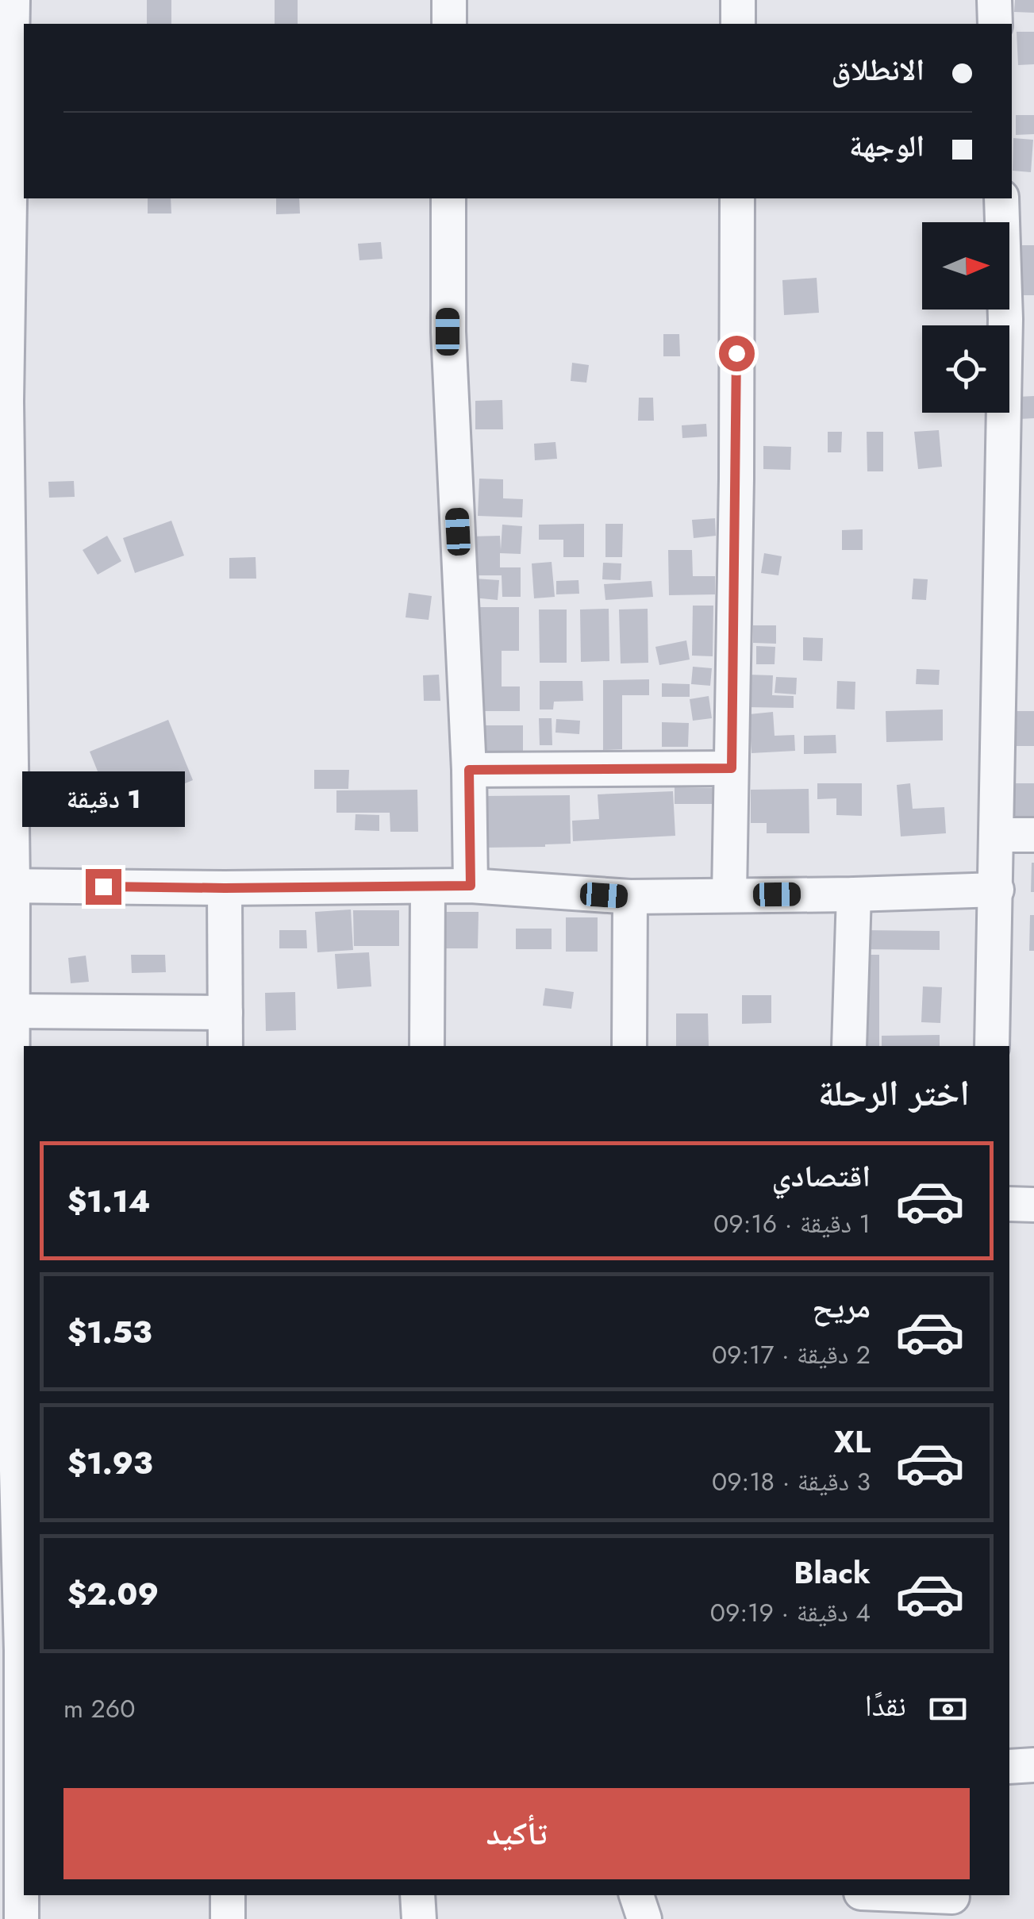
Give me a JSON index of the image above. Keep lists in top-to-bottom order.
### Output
{
  "north": "right",
  "page": {
    "banner": ["الانطلاق", "الوجهة"],
    "bubble": "1 دقيقة",
    "heading": "اختر الرحلة",
    "list": [
      {
        "name": "اقتصادي",
        "note": "1 دقيقة · 09:16",
        "value": "$1.14"
      },
      {
        "name": "مريح",
        "note": "2 دقيقة · 09:17",
        "value": "$1.53"
      },
      {
        "name": "XL",
        "note": "3 دقيقة · 09:18",
        "value": "$1.93"
      },
      {
        "name": "Black",
        "note": "4 دقيقة · 09:19",
        "value": "$2.09"
      }
    ],
    "pay": ["نقدًا", "260 m"],
    "buttons": "تأكيد"
  }
}
